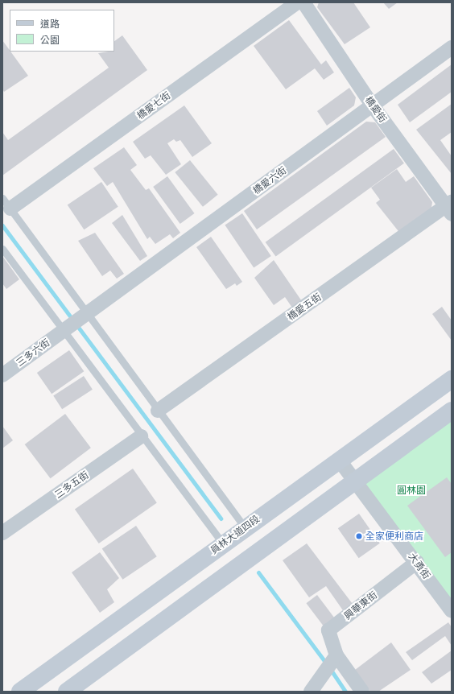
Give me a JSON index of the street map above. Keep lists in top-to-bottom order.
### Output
{
  "streets": {
    "main road": ["員林大道四段"],
    "street": [
      "橋愛七街",
      "橋愛街",
      "橋愛六街",
      "橋愛五街",
      "三多六街",
      "三多五街",
      "大勇街",
      "興華東街"
    ]
  },
  "crossings": [
    ["橋愛街", "橋愛六街"],
    ["橋愛街", "橋愛五街"],
    ["橋愛六街", "三多六街"],
    ["員林大道四段", "大勇街"],
    ["大勇街", "興華東街"]
  ],
  "parks": ["圓林園"],
  "places": ["全家便利商店"],
  "legend": ["道路", "公園"]
}
